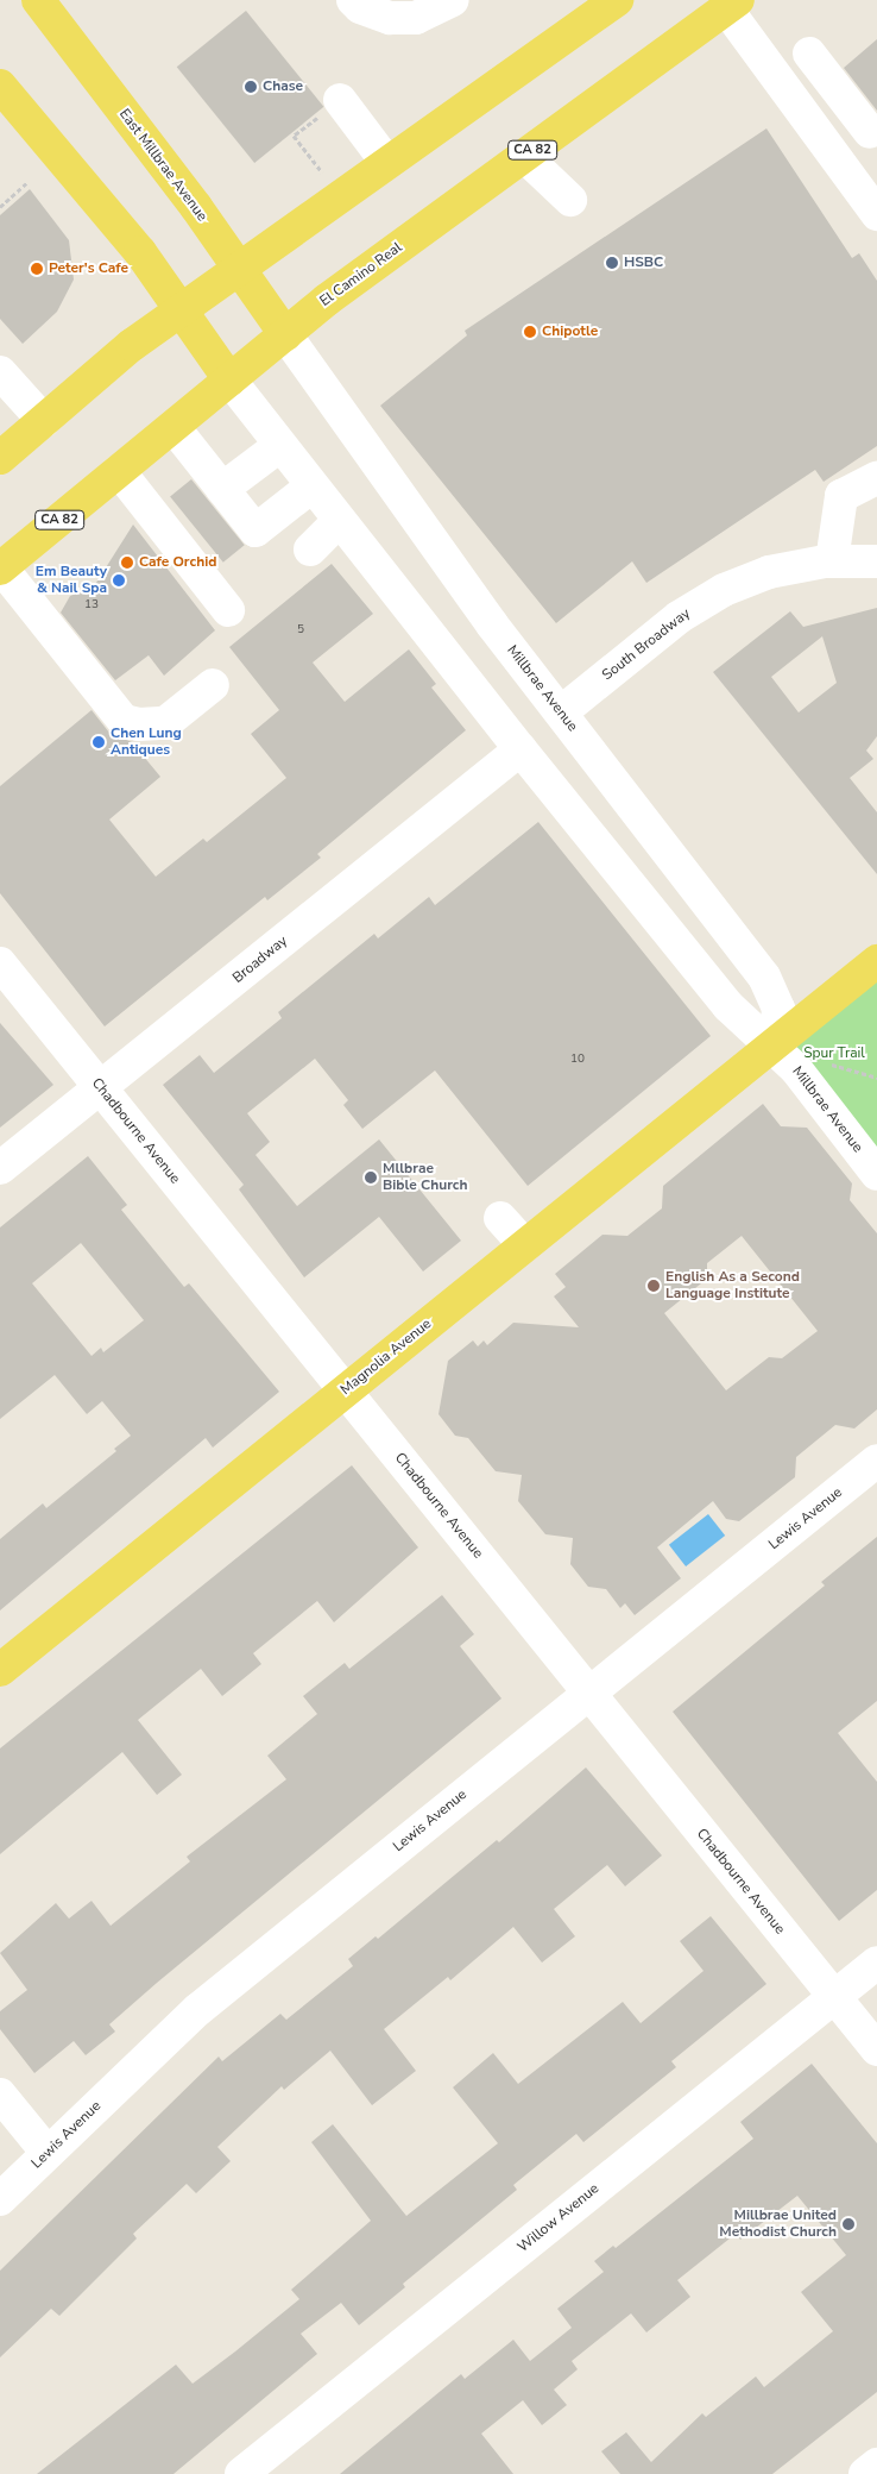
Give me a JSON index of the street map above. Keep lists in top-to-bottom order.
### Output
{
  "streets": {
    "main road": [
      "CA 82",
      "East Millbrae Avenue",
      "El Camino Real",
      "Magnolia Avenue"
    ],
    "street": [
      "South Broadway",
      "Millbrae Avenue",
      "Broadway",
      "Chadbourne Avenue",
      "Lewis Avenue",
      "Willow Avenue"
    ]
  },
  "crossings": [
    ["East Millbrae Avenue", "El Camino Real"],
    ["East Millbrae Avenue", "Millbrae Avenue"],
    ["El Camino Real", "Millbrae Avenue"],
    ["South Broadway", "Millbrae Avenue"],
    ["Millbrae Avenue", "Broadway"],
    ["Millbrae Avenue", "Magnolia Avenue"],
    ["Broadway", "Chadbourne Avenue"],
    ["Chadbourne Avenue", "Magnolia Avenue"],
    ["Chadbourne Avenue", "Lewis Avenue"],
    ["Chadbourne Avenue", "Willow Avenue"]
  ],
  "parks": ["Spur Trail"],
  "places": [
    "Chase",
    "HSBC",
    "Peter's Cafe",
    "Chipotle",
    "Cafe Orchid",
    "Em Beauty & Nail Spa",
    "Chen Lung Antiques",
    "Mllbrae Bible Church",
    "English As a Second Language Institute",
    "Millbrae United Methodist Church"
  ],
  "house_numbers": ["13", "5", "10"]
}
